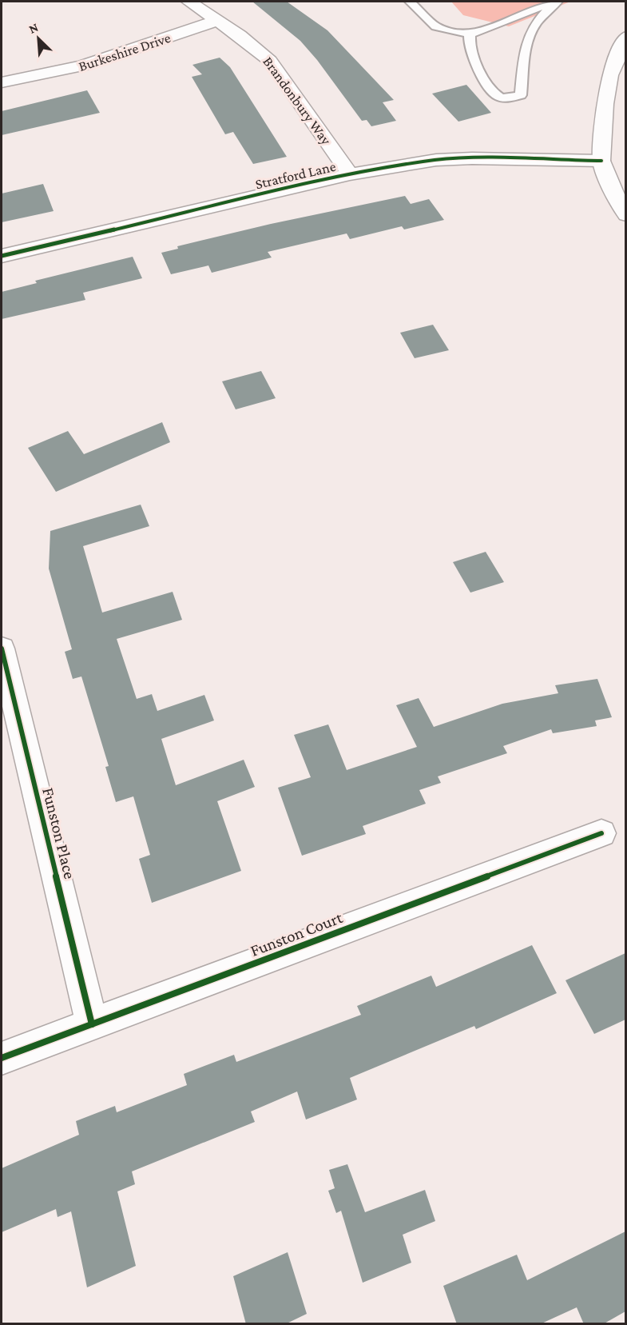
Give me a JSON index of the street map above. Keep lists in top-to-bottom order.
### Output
{
  "streets": {
    "street": [
      "Burkeshire Drive",
      "Brandonbury Way",
      "Stratford Lane",
      "Funston Place",
      "Funston Court"
    ]
  },
  "crossings": [
    ["Burkeshire Drive", "Brandonbury Way"],
    ["Brandonbury Way", "Stratford Lane"],
    ["Funston Place", "Funston Court"]
  ],
  "north": "top left"
}
